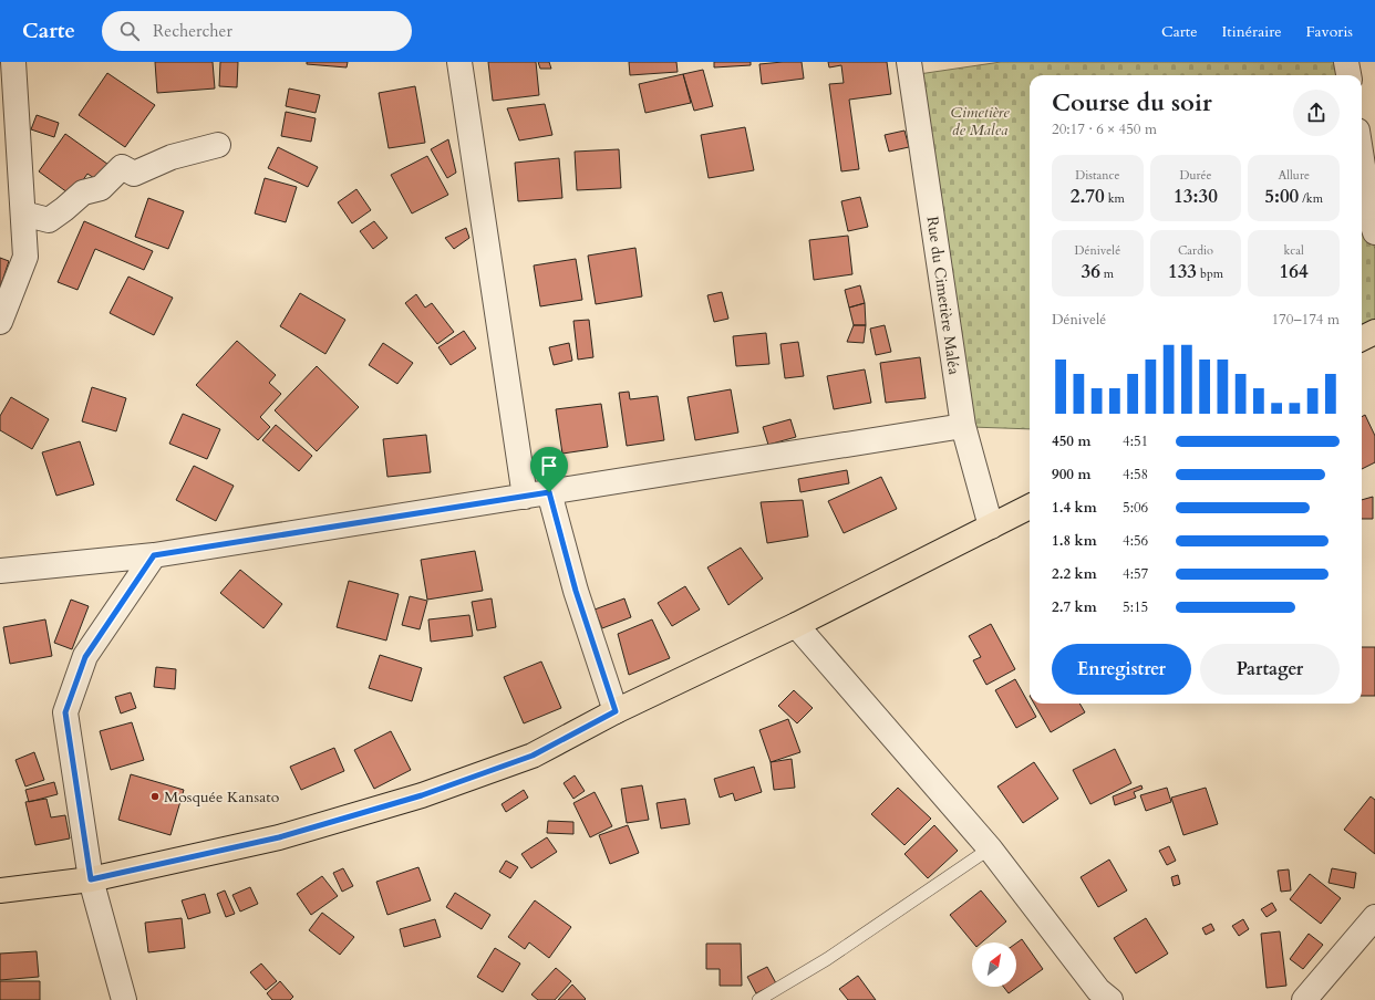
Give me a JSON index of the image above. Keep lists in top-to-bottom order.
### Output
{
  "streets": {
    "street": ["Rue du Cimetière Maléa"]
  },
  "parks": ["Cimetière de Malea"],
  "places": ["Mosquée Kansato"],
  "north": "top right",
  "page": {
    "header": "Carte",
    "search": "Rechercher",
    "nav": ["Carte", "Itinéraire", "Favoris"],
    "heading": ["Course du soir", "20:17 · 6 × 450 m"],
    "stats": [
      ["Distance", "2.70 km"],
      ["Durée", "13:30"],
      ["Allure", "5:00 /km"],
      ["Dénivelé", "36 m"],
      ["Cardio", "133 bpm"],
      ["kcal", "164"]
    ],
    "chart": ["Dénivelé", "170–174 m"],
    "list": [
      {
        "name": "450 m",
        "note": "4:51"
      },
      {
        "name": "900 m",
        "note": "4:58"
      },
      {
        "name": "1.4 km",
        "note": "5:06"
      },
      {
        "name": "1.8 km",
        "note": "4:56"
      },
      {
        "name": "2.2 km",
        "note": "4:57"
      },
      {
        "name": "2.7 km",
        "note": "5:15"
      }
    ],
    "buttons": ["Enregistrer", "Partager"]
  }
}
